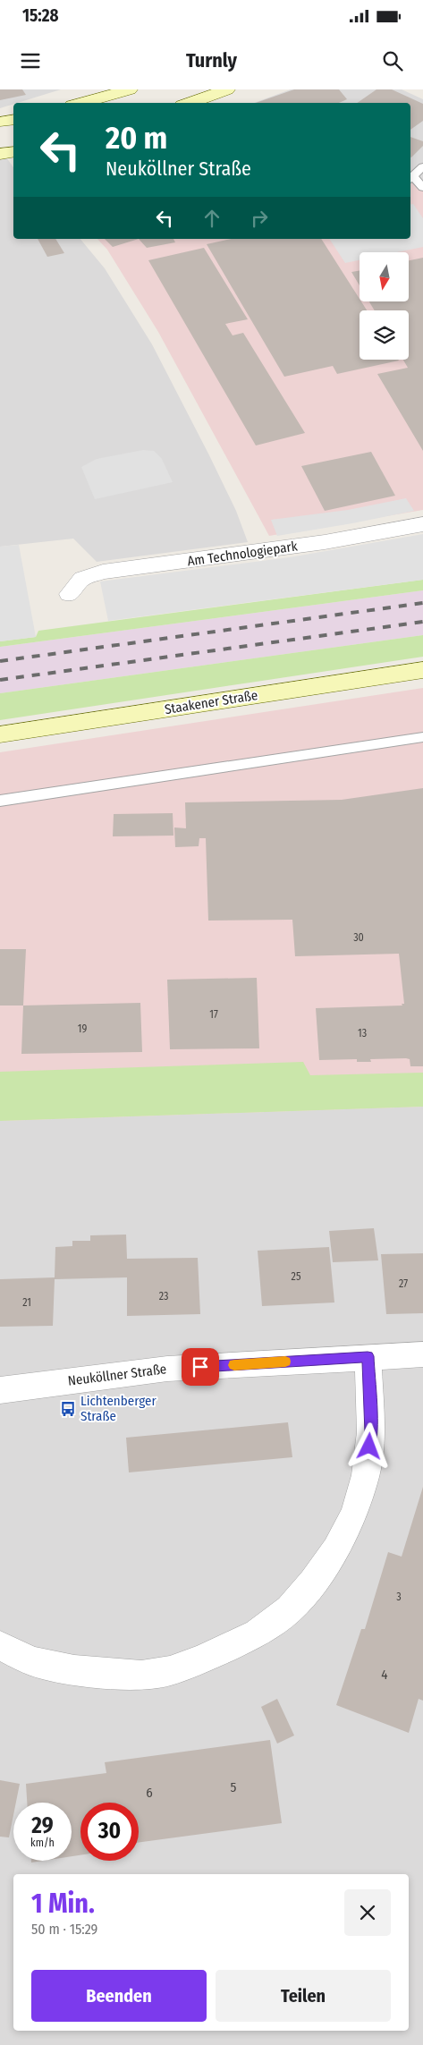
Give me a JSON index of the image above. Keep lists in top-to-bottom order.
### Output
{
  "streets": {
    "street": ["Am Technologiepark", "Staakener Straße", "Neuköllner Straße"]
  },
  "places": {
    "bus stop": ["Lichtenberger Straße"]
  },
  "house_numbers": [
    "30",
    "17",
    "19",
    "13",
    "25",
    "27",
    "23",
    "21",
    "3",
    "4",
    "5",
    "6"
  ],
  "north": "bottom",
  "page": {
    "status": "15:28",
    "header": "Turnly",
    "turn": ["20 m", "Neuköllner Straße"],
    "speed": "29 km/h",
    "limit": "30",
    "heading": ["1 Min.", "50 m · 15:29"],
    "buttons": ["Beenden", "Teilen"]
  }
}
